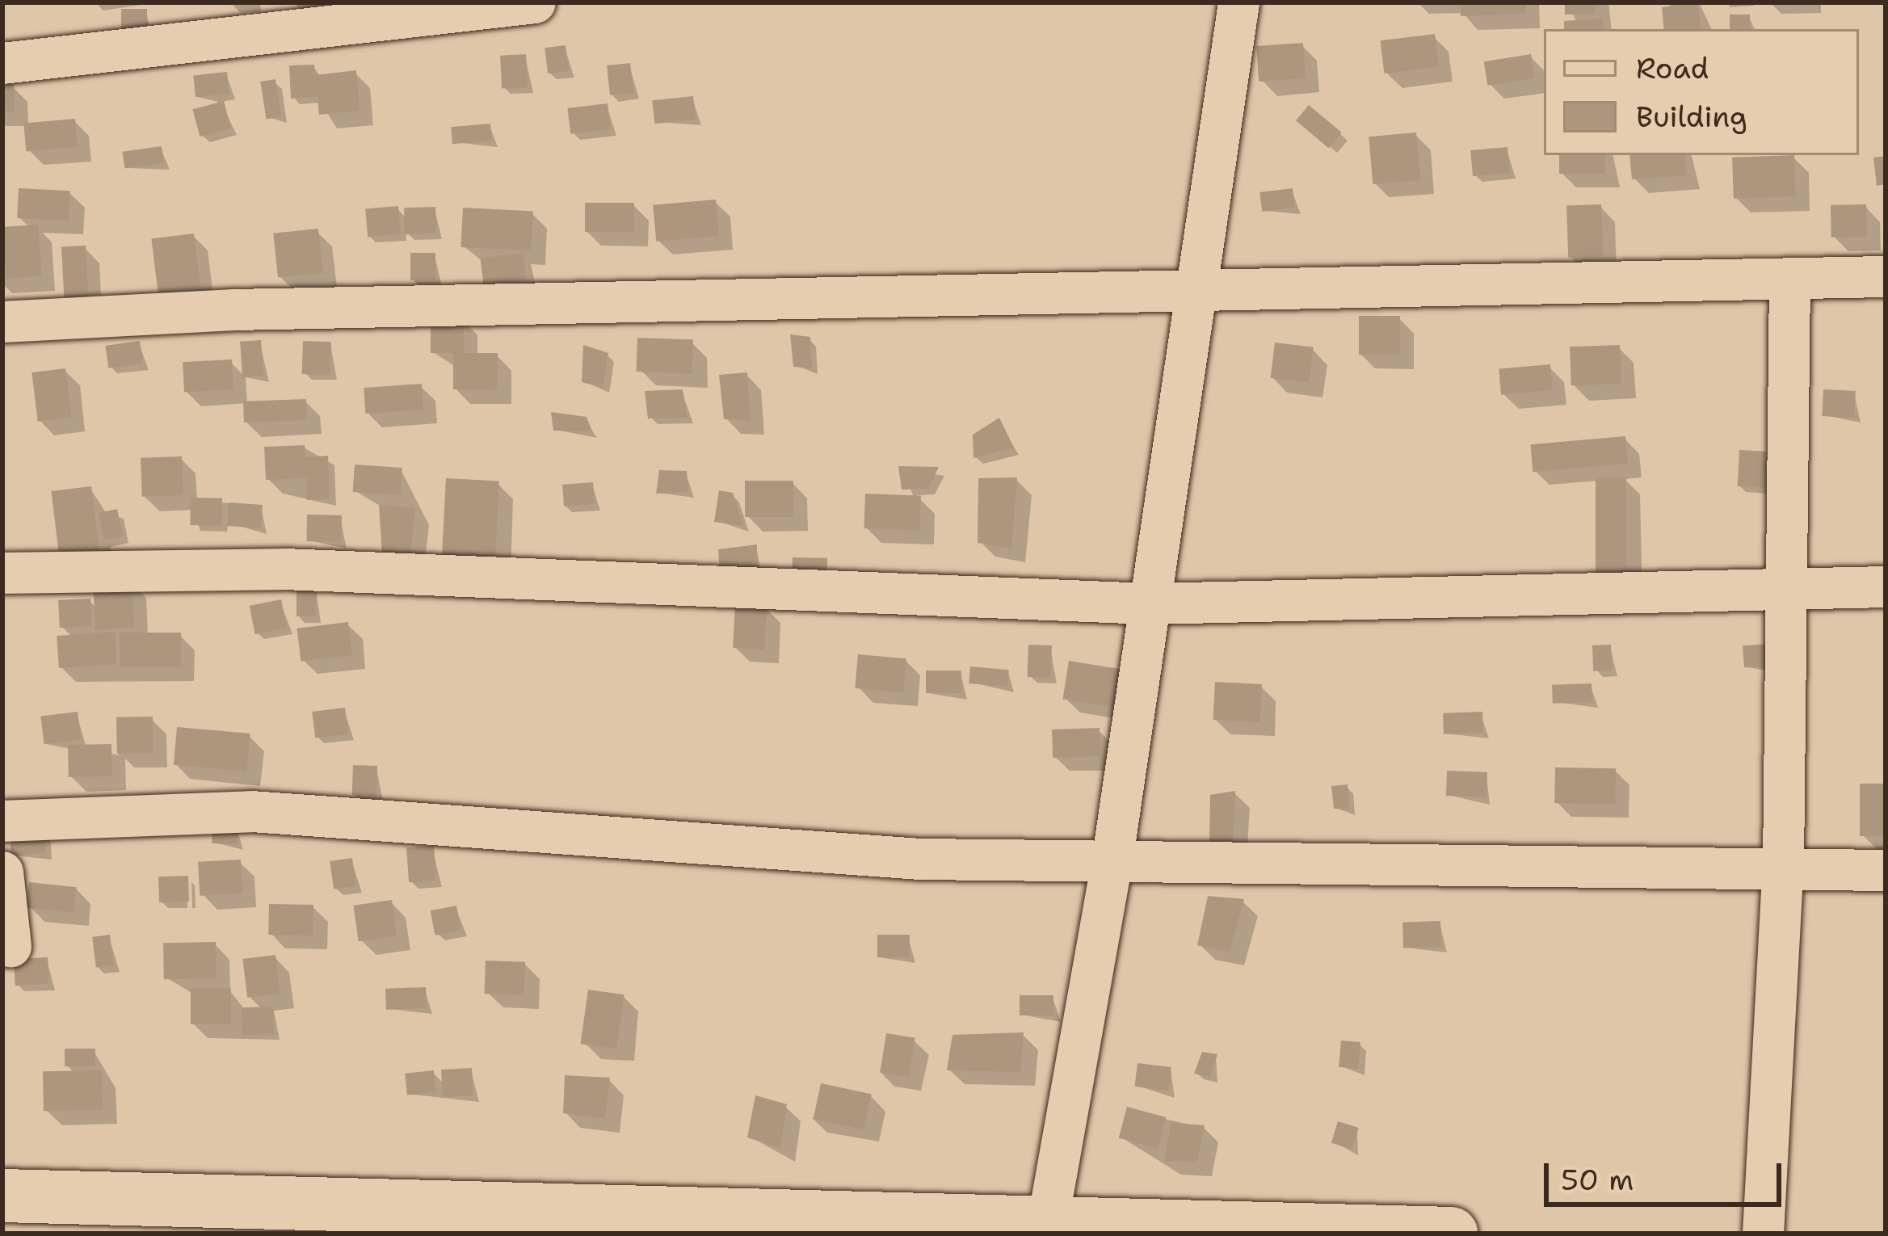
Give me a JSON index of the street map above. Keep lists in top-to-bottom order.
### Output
{
  "legend": ["Road", "Building"],
  "scale_bar": "50 m"
}
